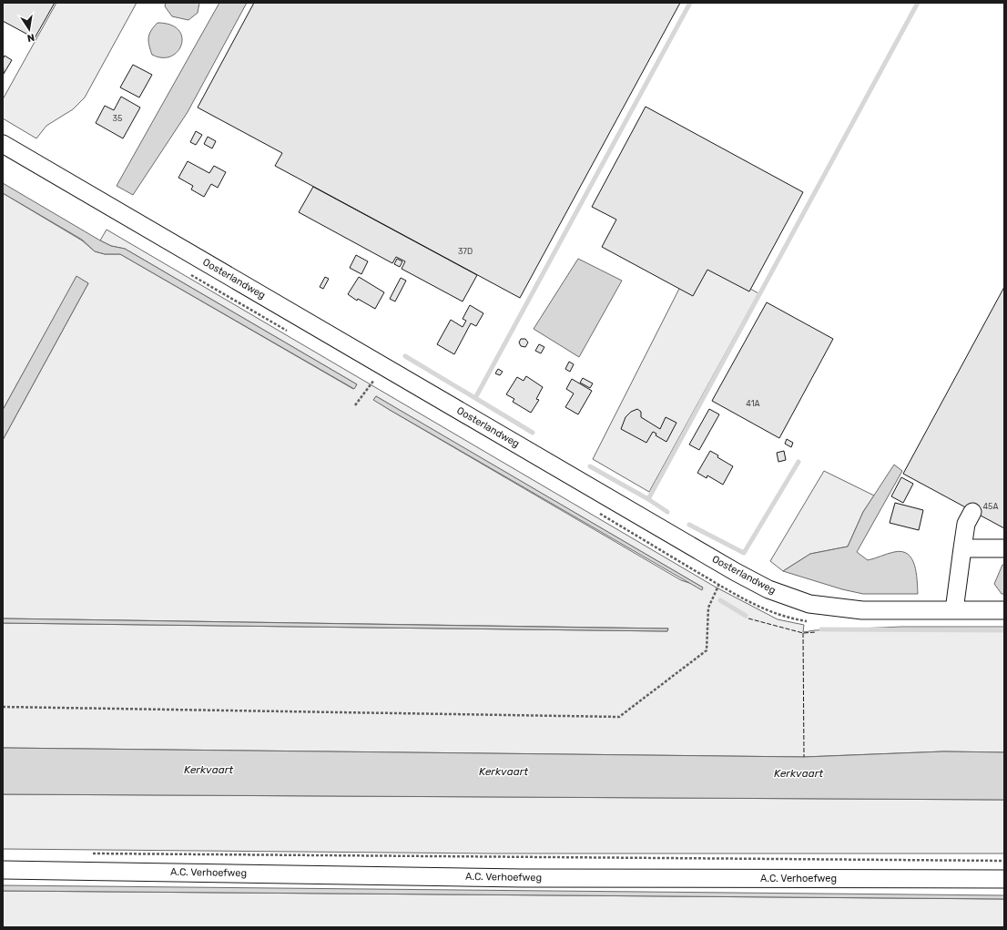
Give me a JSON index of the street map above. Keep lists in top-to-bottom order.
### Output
{
  "streets": {
    "street": ["Oosterlandweg", "A.C. Verhoefweg"]
  },
  "water": ["Kerkvaart"],
  "house_numbers": [
    "35",
    "37D",
    "41A",
    "45A"
  ],
  "north": "bottom"
}
